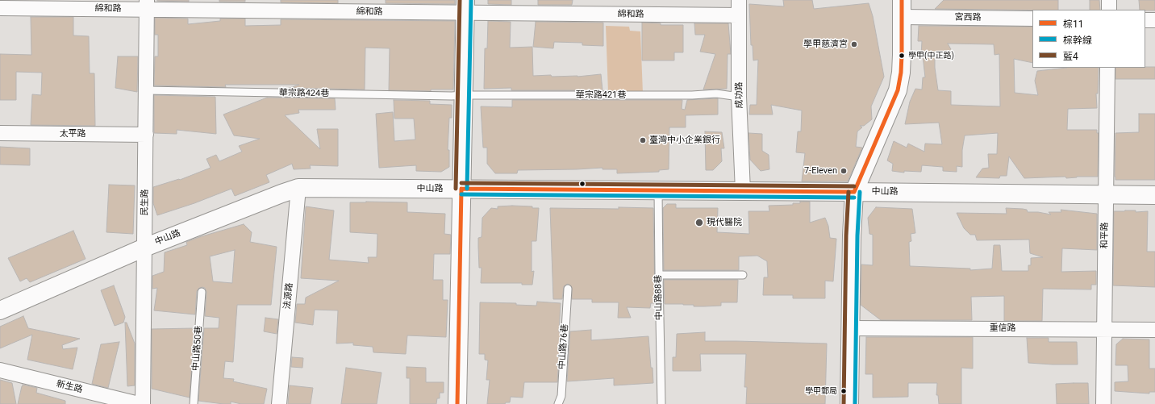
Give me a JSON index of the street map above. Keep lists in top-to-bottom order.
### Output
{
  "streets": {
    "main road": ["中山路"],
    "street": [
      "綿和路",
      "宮西路",
      "成功路",
      "太平路",
      "民生路",
      "和平路",
      "法源路",
      "重信路",
      "新生路"
    ],
    "lane": [
      "華宗路424巷",
      "華宗路421巷",
      "中山路88巷",
      "中山路76巷",
      "中山路50巷"
    ]
  },
  "crossings": [
    ["綿和路", "成功路"],
    ["綿和路", "民生路"],
    ["華宗路424巷", "華宗路421巷"],
    ["華宗路424巷", "民生路"],
    ["華宗路421巷", "成功路"],
    ["成功路", "中山路"],
    ["太平路", "民生路"],
    ["中山路", "民生路"],
    ["中山路", "和平路"],
    ["中山路", "法源路"],
    ["中山路", "中山路88巷"],
    ["和平路", "重信路"]
  ],
  "places": [
    "學甲慈濟宮",
    "學甲(中正路)",
    "臺灣中小企業銀行",
    "7-Eleven",
    "現代醫院",
    "學甲郵局"
  ],
  "lines": ["transit line 棕11", "transit line 棕幹線", "transit line 藍4"],
  "legend": ["棕11", "棕幹線", "藍4"]
}
